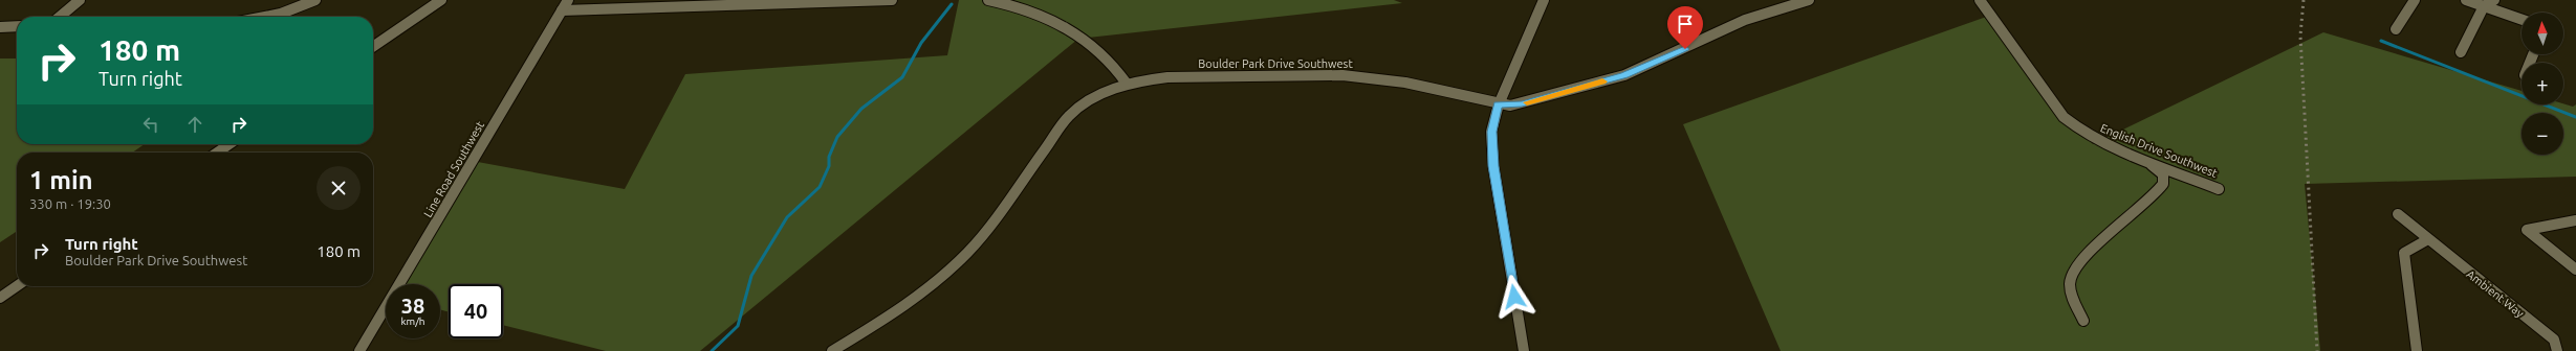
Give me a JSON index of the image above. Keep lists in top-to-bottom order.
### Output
{
  "streets": {
    "street": [
      "Boulder Park Drive Southwest",
      "English Drive Southwest",
      "Line Road Southwest",
      "Ambient Way"
    ]
  },
  "north": "top",
  "page": {
    "map_buttons": ["+", "−"],
    "turn": ["180 m", "Turn right"],
    "heading": ["1 min", "330 m · 19:30"],
    "list": [
      {
        "name": "Turn right",
        "note": "Boulder Park Drive Southwest",
        "value": "180 m"
      }
    ],
    "speed": "38 km/h",
    "limit": "40"
  }
}
